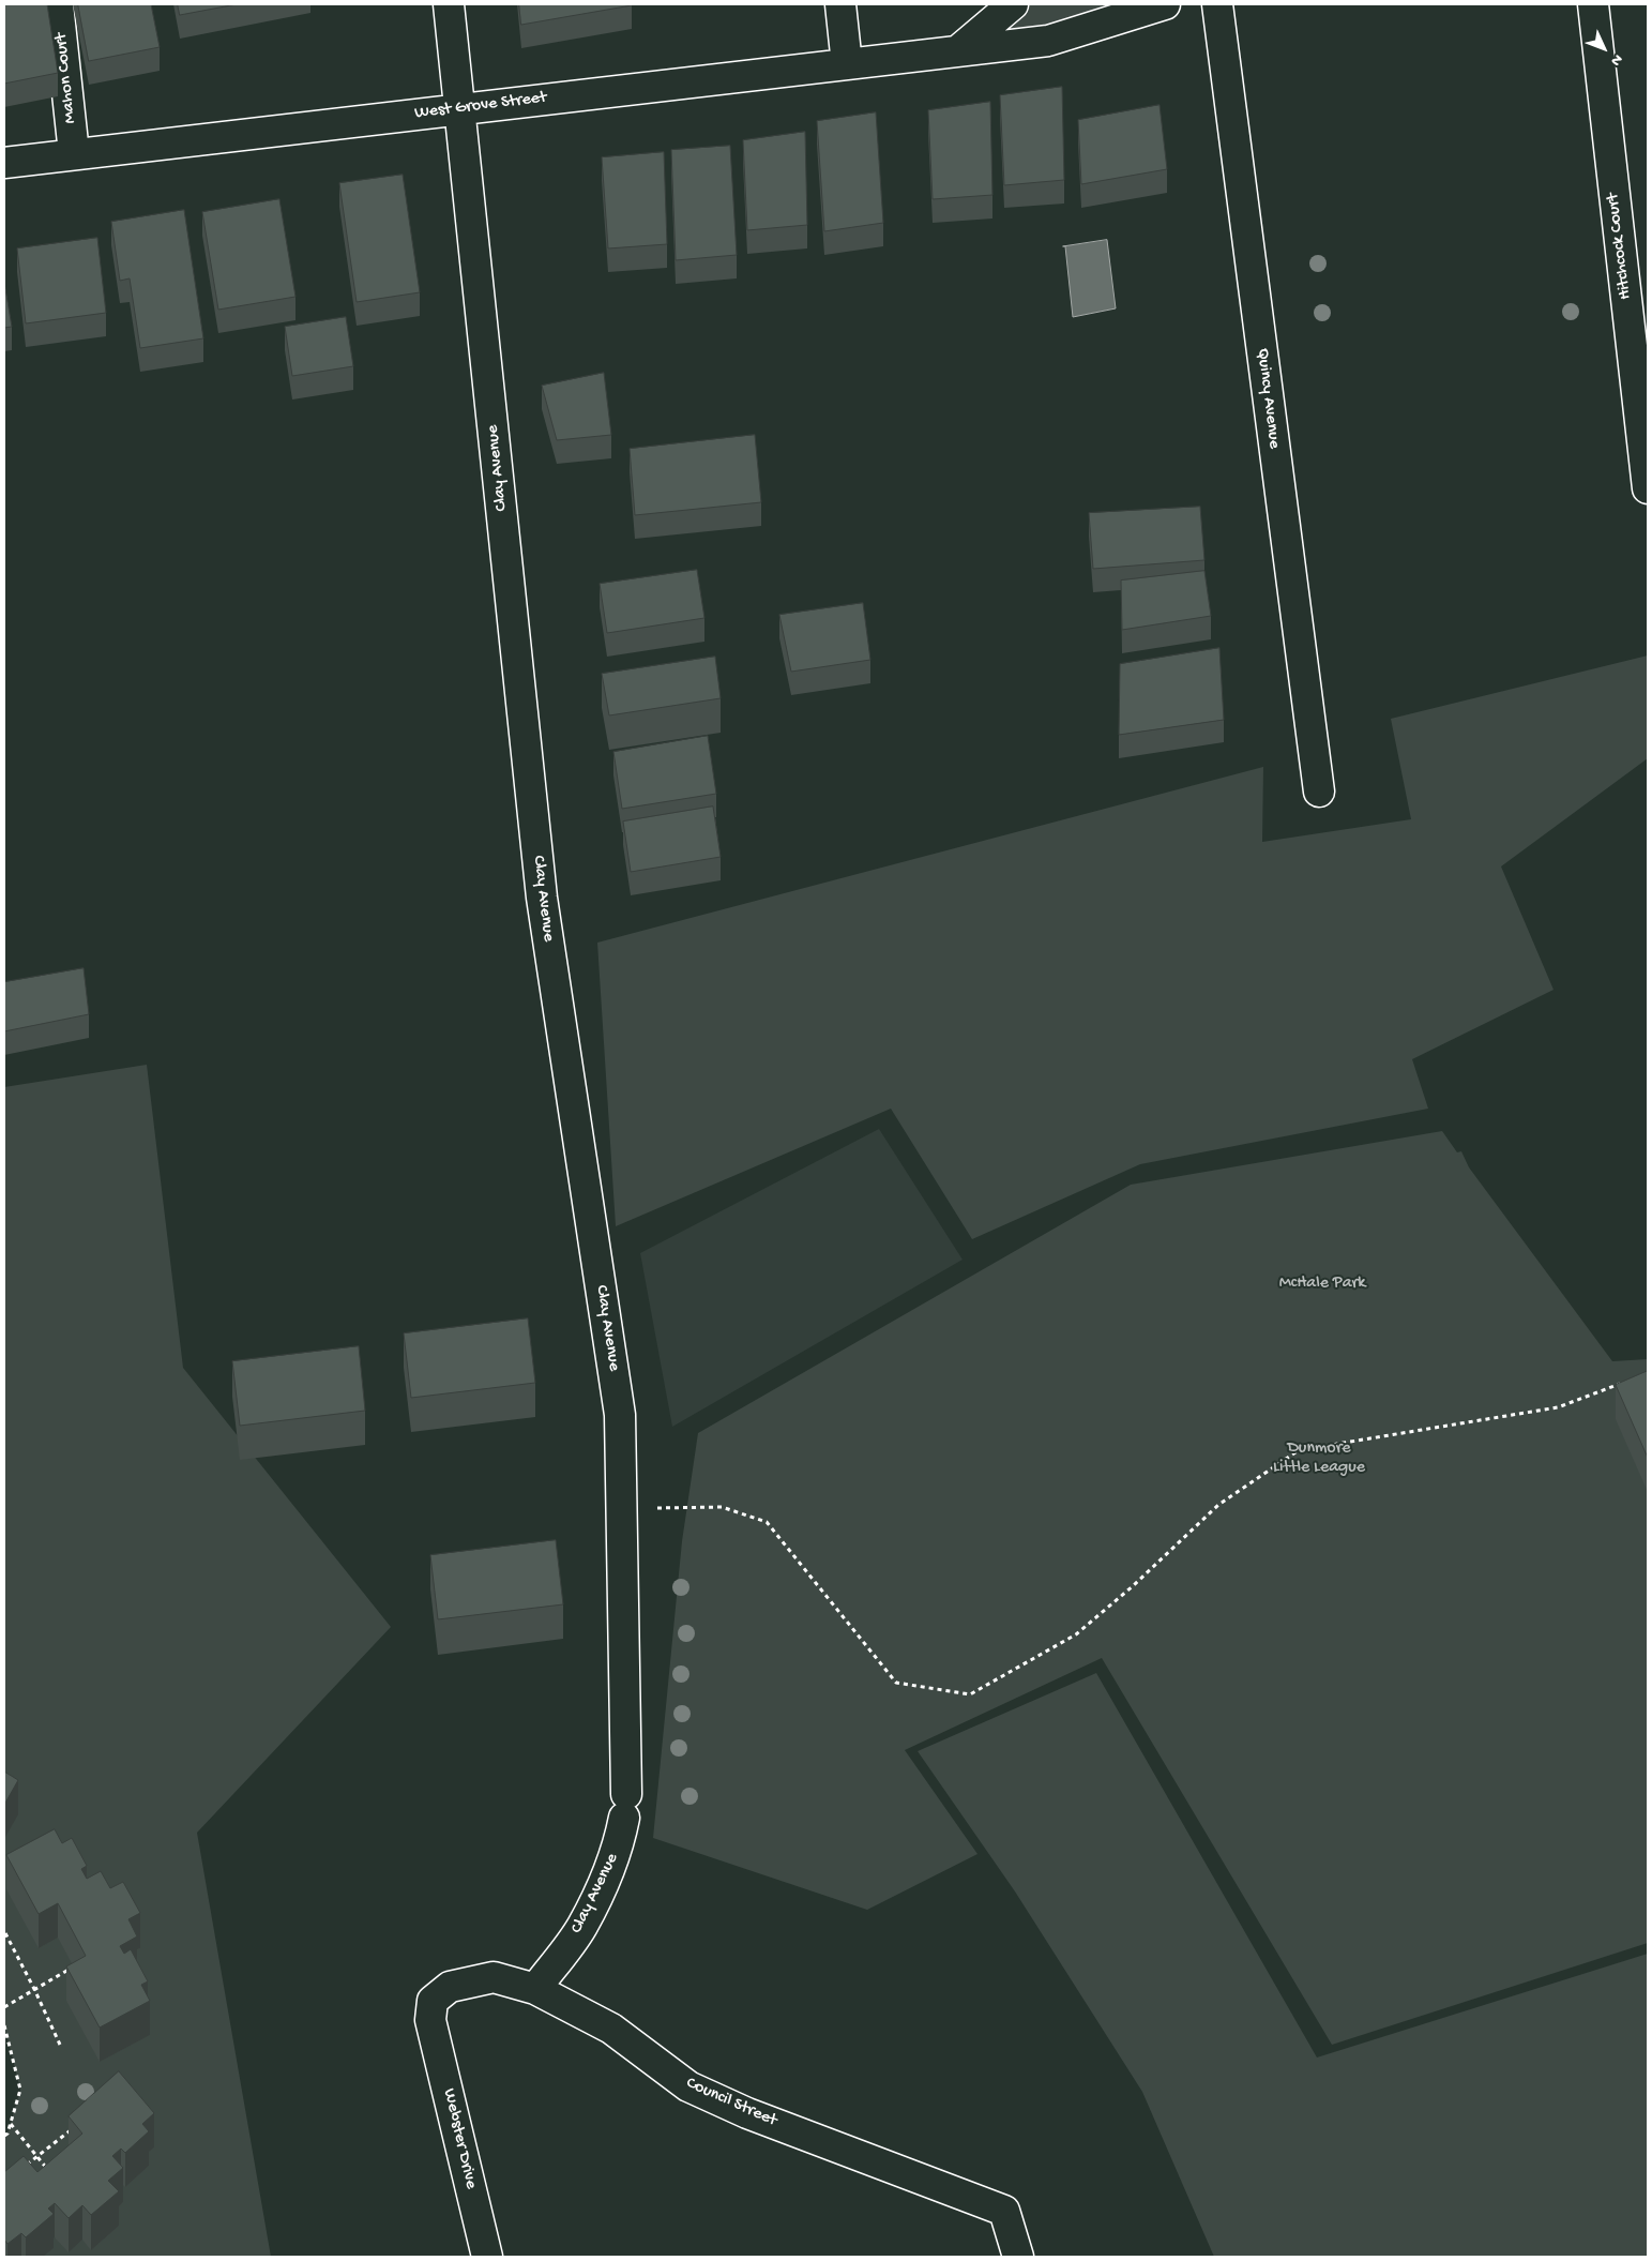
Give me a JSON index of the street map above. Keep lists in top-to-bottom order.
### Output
{
  "streets": {
    "street": [
      "Mahon Court",
      "West Grove Street",
      "Hitchcock Court",
      "Quincy Avenue",
      "Clay Avenue",
      "Council Street",
      "Webster Drive"
    ]
  },
  "crossings": [
    ["Mahon Court", "West Grove Street"],
    ["West Grove Street", "Clay Avenue"],
    ["Clay Avenue", "Council Street"],
    ["Council Street", "Webster Drive"]
  ],
  "parks": ["McHale Park", "Dunmore Little League"],
  "north": "bottom right"
}
